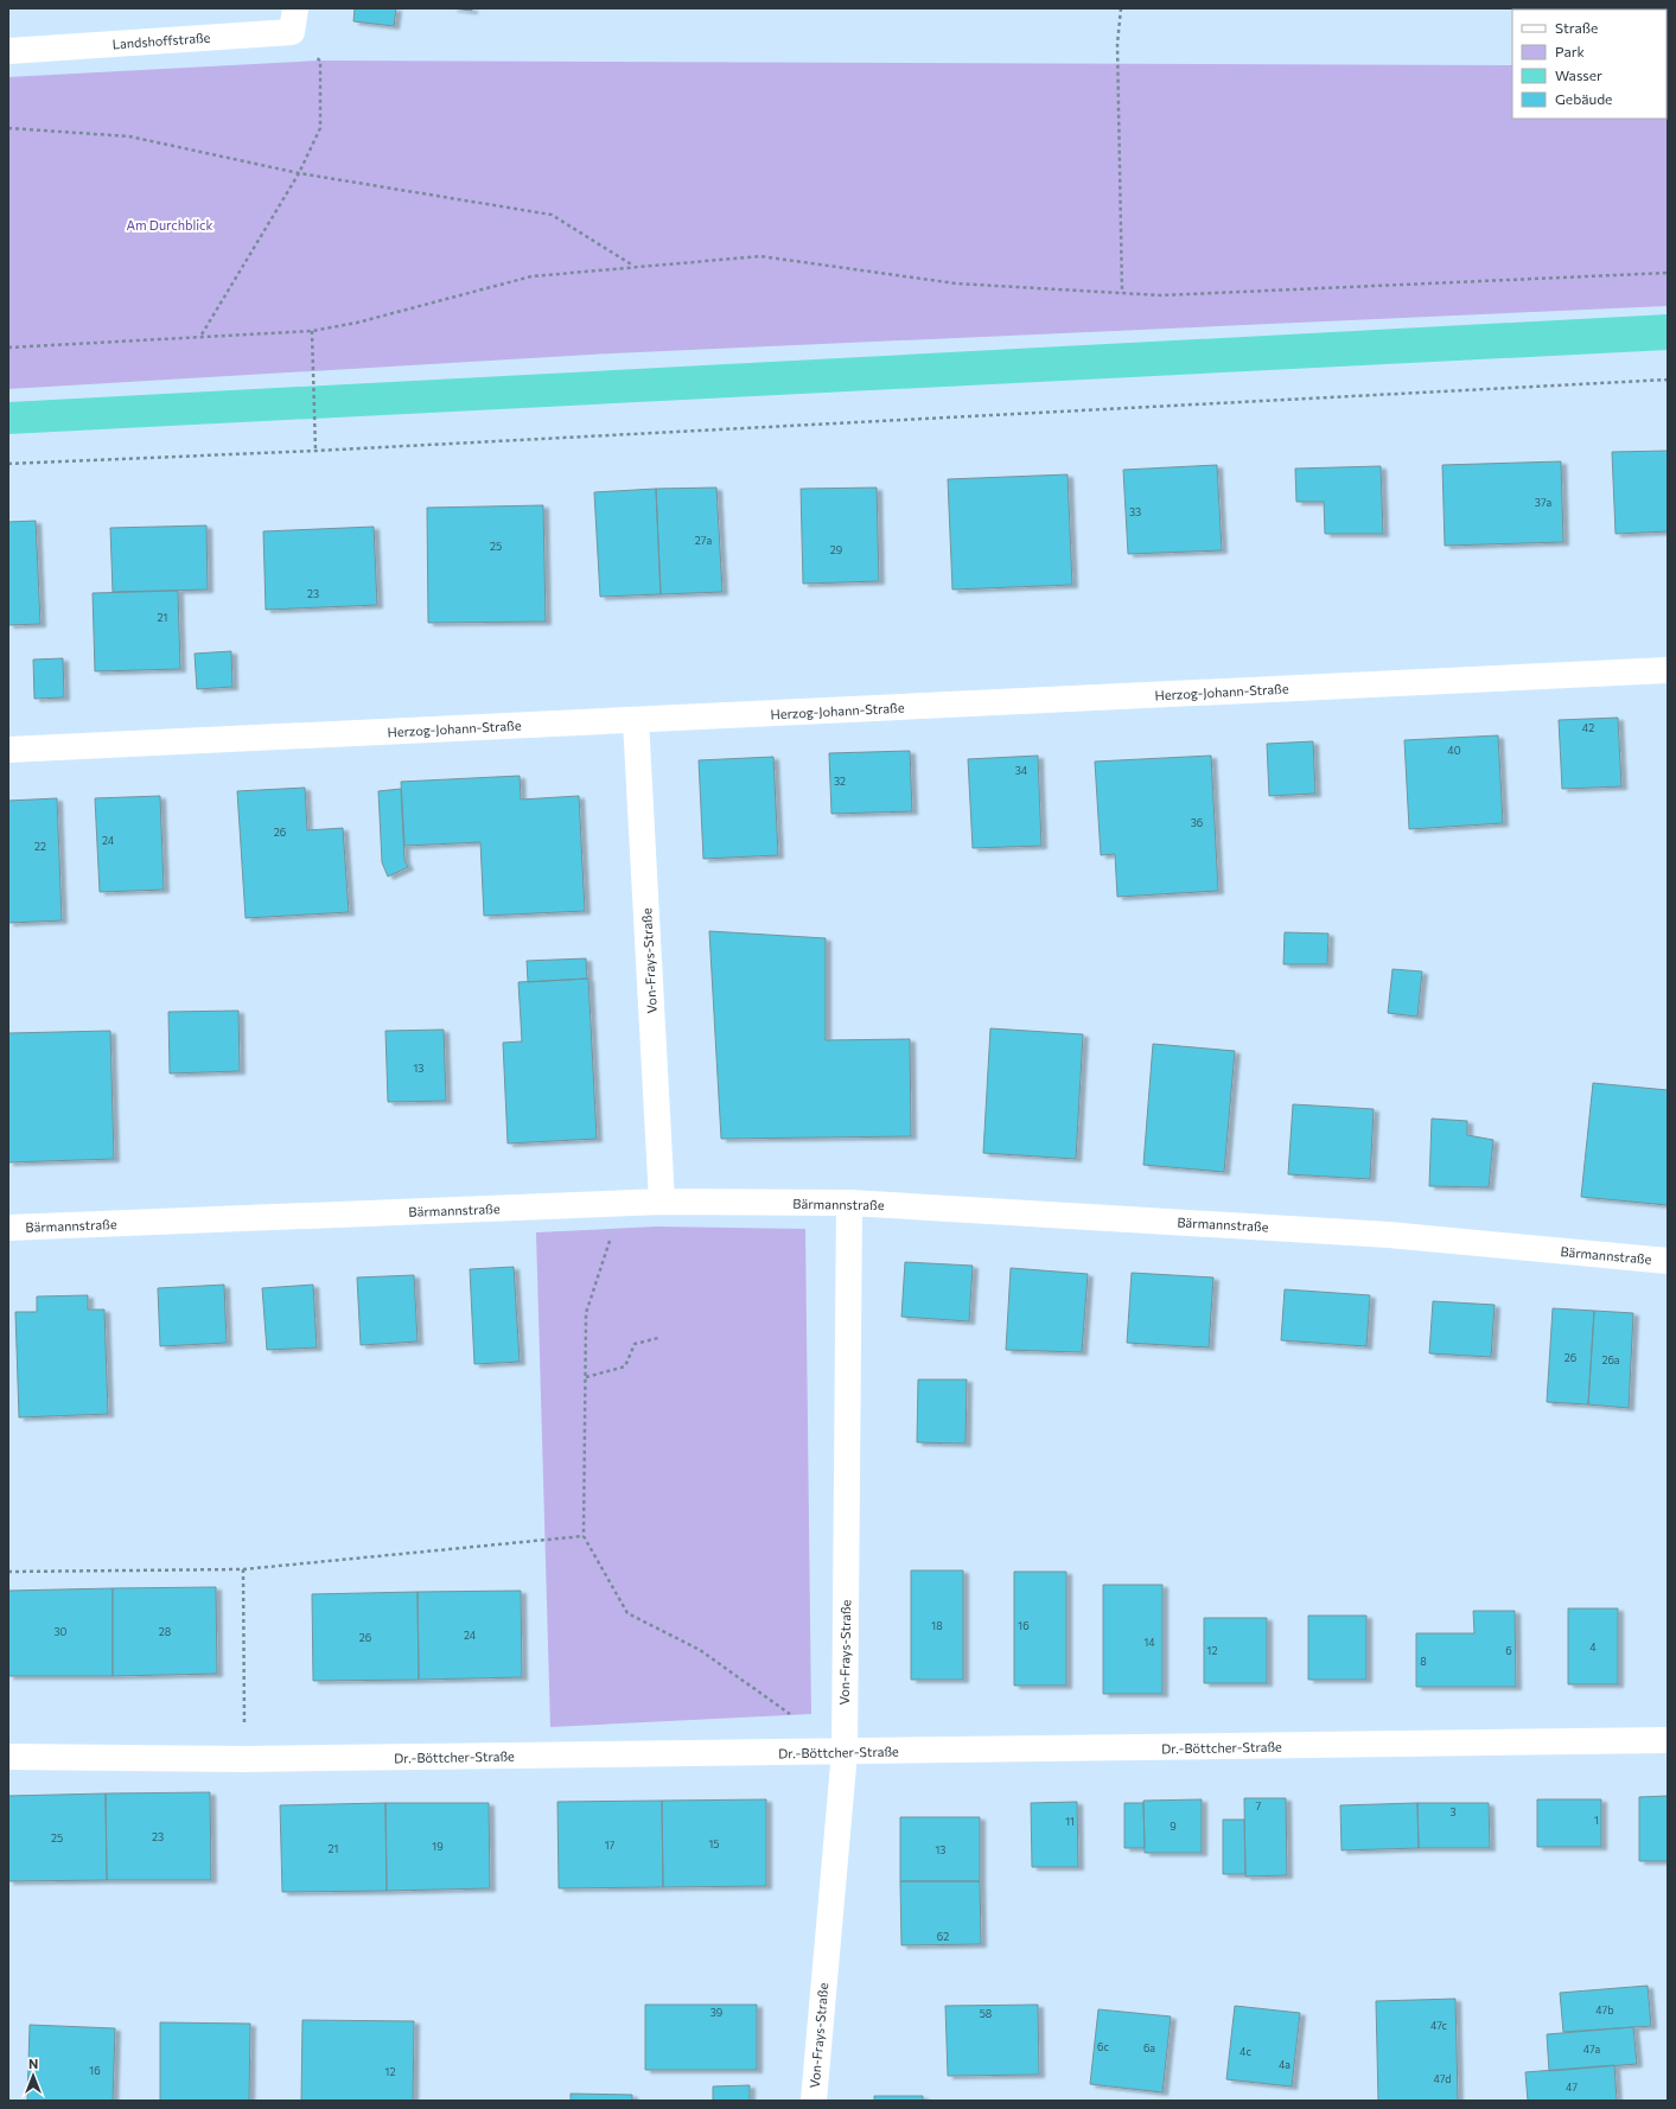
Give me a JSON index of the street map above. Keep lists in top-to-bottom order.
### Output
{
  "streets": {
    "street": [
      "Landshoffstraße",
      "Herzog-Johann-Straße",
      "Von-Frays-Straße",
      "Bärmannstraße",
      "Dr.-Böttcher-Straße"
    ]
  },
  "crossings": [
    ["Herzog-Johann-Straße", "Von-Frays-Straße"],
    ["Von-Frays-Straße", "Bärmannstraße"],
    ["Von-Frays-Straße", "Dr.-Böttcher-Straße"]
  ],
  "parks": ["Am Durchblick"],
  "house_numbers": [
    "37a",
    "33",
    "27a",
    "25",
    "29",
    "23",
    "21",
    "42",
    "40",
    "34",
    "32",
    "36",
    "26",
    "24",
    "22",
    "13",
    "26",
    "26a",
    "18",
    "16",
    "30",
    "28",
    "24",
    "26",
    "14",
    "4",
    "12",
    "6",
    "8",
    "7",
    "3",
    "1",
    "11",
    "9",
    "23",
    "25",
    "15",
    "17",
    "19",
    "21",
    "13",
    "62",
    "47b",
    "39",
    "58",
    "47c",
    "6c",
    "6a",
    "47a",
    "4c",
    "4a",
    "16",
    "12",
    "47d",
    "47"
  ],
  "legend": [
    "Straße",
    "Park",
    "Wasser",
    "Gebäude"
  ],
  "north": "top"
}
